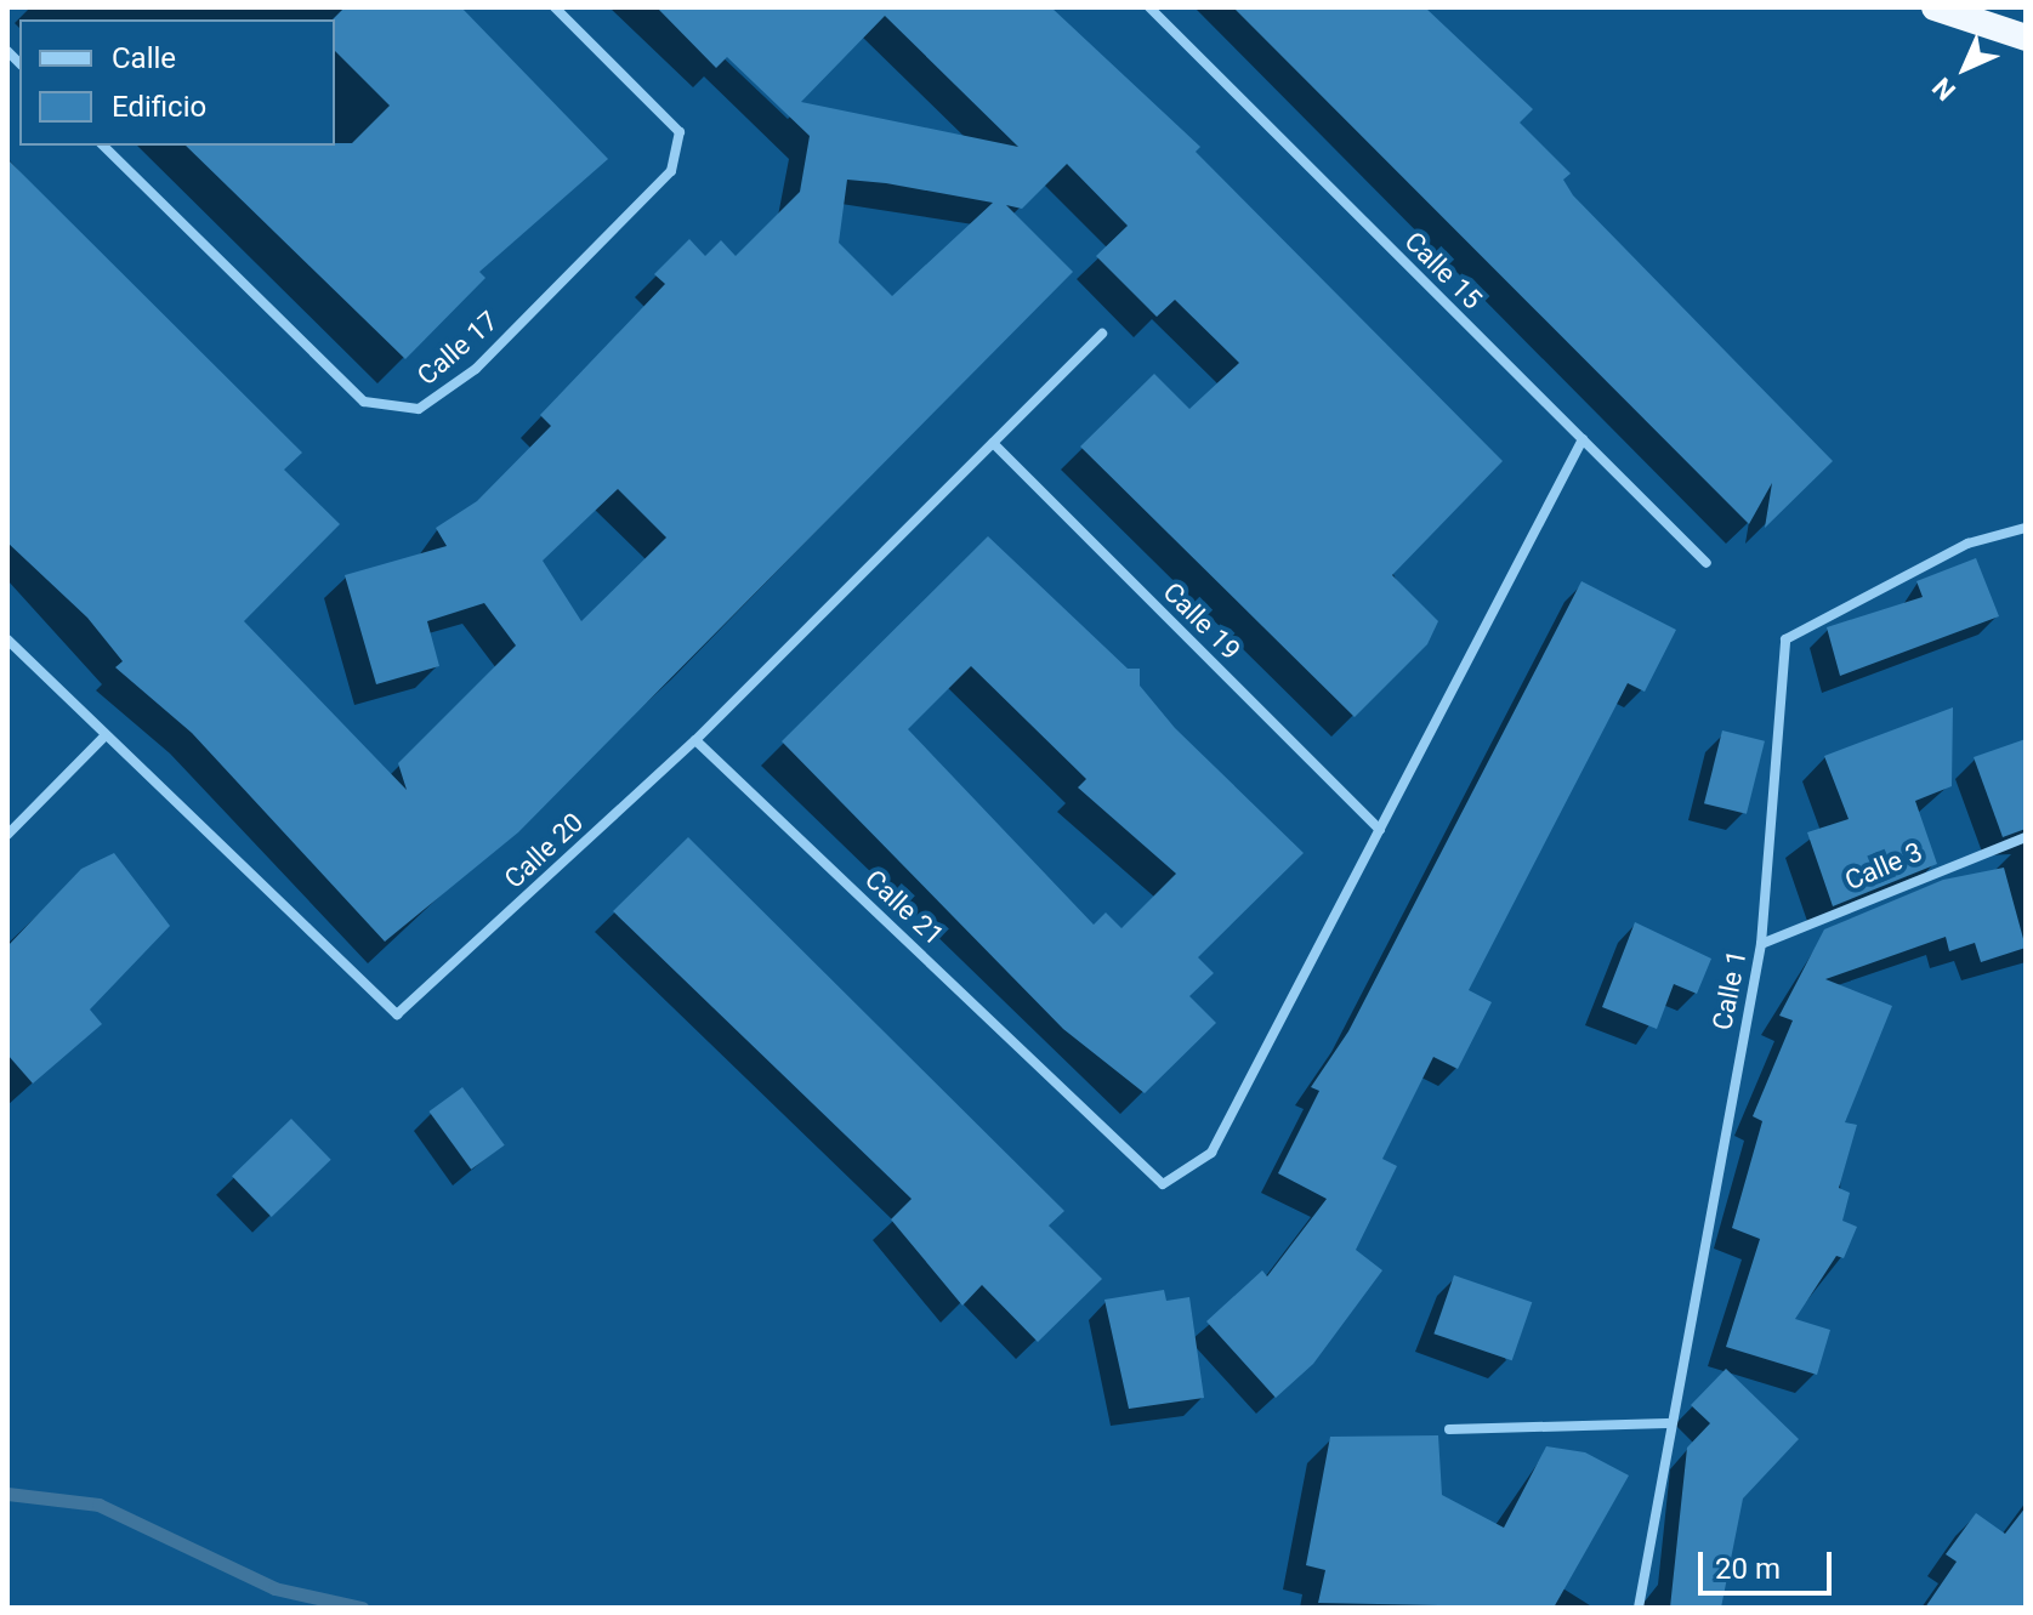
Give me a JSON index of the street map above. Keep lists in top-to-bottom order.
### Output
{
  "streets": {
    "street": [
      "Calle 15",
      "Calle 17",
      "Calle 19",
      "Calle 20",
      "Calle 3",
      "Calle 21",
      "Calle 1"
    ]
  },
  "crossings": [
    ["Calle 19", "Calle 20"],
    ["Calle 19", "Calle 21"],
    ["Calle 20", "Calle 21"],
    ["Calle 3", "Calle 1"]
  ],
  "legend": ["Calle", "Edificio"],
  "scale_bar": "20 m",
  "north": "bottom left"
}
